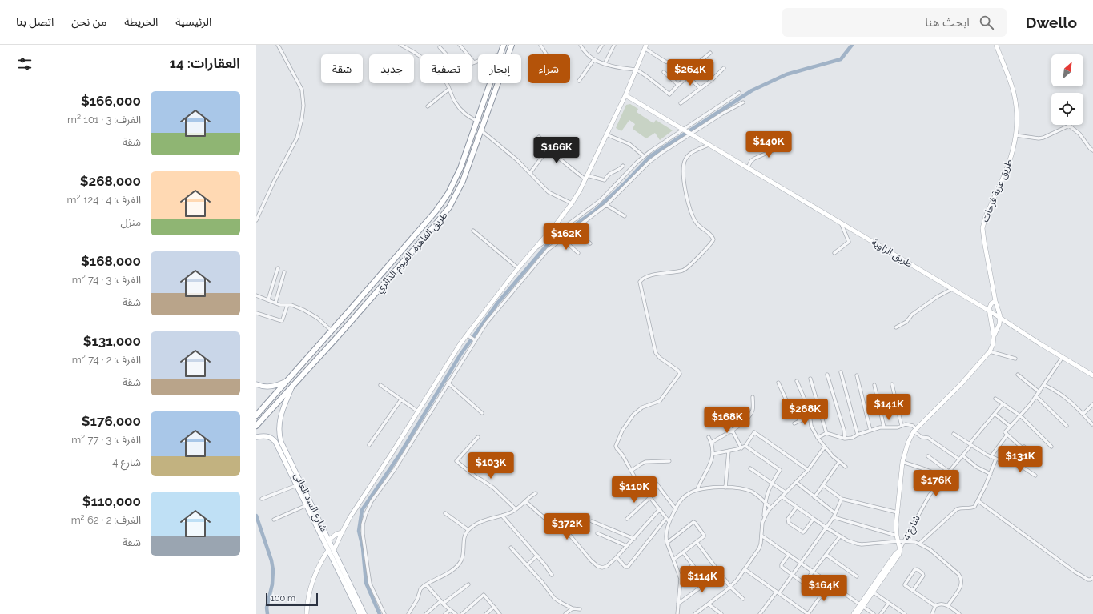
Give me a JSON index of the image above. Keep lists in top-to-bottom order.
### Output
{
  "streets": {
    "highway": ["طريق القاهرة, الفيوم الدائري"],
    "main road": ["شارع السد العالى"],
    "street": ["طريق عزبة فرحات", "طريق الزاوية", "شارع 4"]
  },
  "crossings": [
    ["طريق عزبة فرحات", "طريق الزاوية"],
    ["طريق القاهرة, الفيوم الدائري", "شارع السد العالى"]
  ],
  "scale_bar": "100 m",
  "north": "top right",
  "page": {
    "header": "Dwello",
    "search": "ابحث هنا",
    "nav": [
      "الرئيسية",
      "الخريطة",
      "من نحن",
      "اتصل بنا"
    ],
    "heading": "العقارات: 14",
    "chip": [
      "شراء",
      "إيجار",
      "تصفية",
      "جديد",
      "شقة"
    ],
    "price": [
      "$264K",
      "$140K",
      "$166K",
      "$162K",
      "$141K",
      "$268K",
      "$168K",
      "$131K",
      "$103K",
      "$176K",
      "$110K",
      "$372K",
      "$114K",
      "$164K"
    ],
    "list": [
      {
        "name": "$166,000",
        "note": "الغرف: 3 · 101 m² · شقة"
      },
      {
        "name": "$268,000",
        "note": "الغرف: 4 · 124 m² · منزل"
      },
      {
        "name": "$168,000",
        "note": "الغرف: 3 · 74 m² · شقة"
      },
      {
        "name": "$131,000",
        "note": "الغرف: 2 · 74 m² · شقة"
      },
      {
        "name": "$176,000",
        "note": "الغرف: 3 · 77 m² · شارع 4"
      },
      {
        "name": "$110,000",
        "note": "الغرف: 2 · 62 m² · شقة"
      }
    ],
    "scale": "100 m"
  }
}
